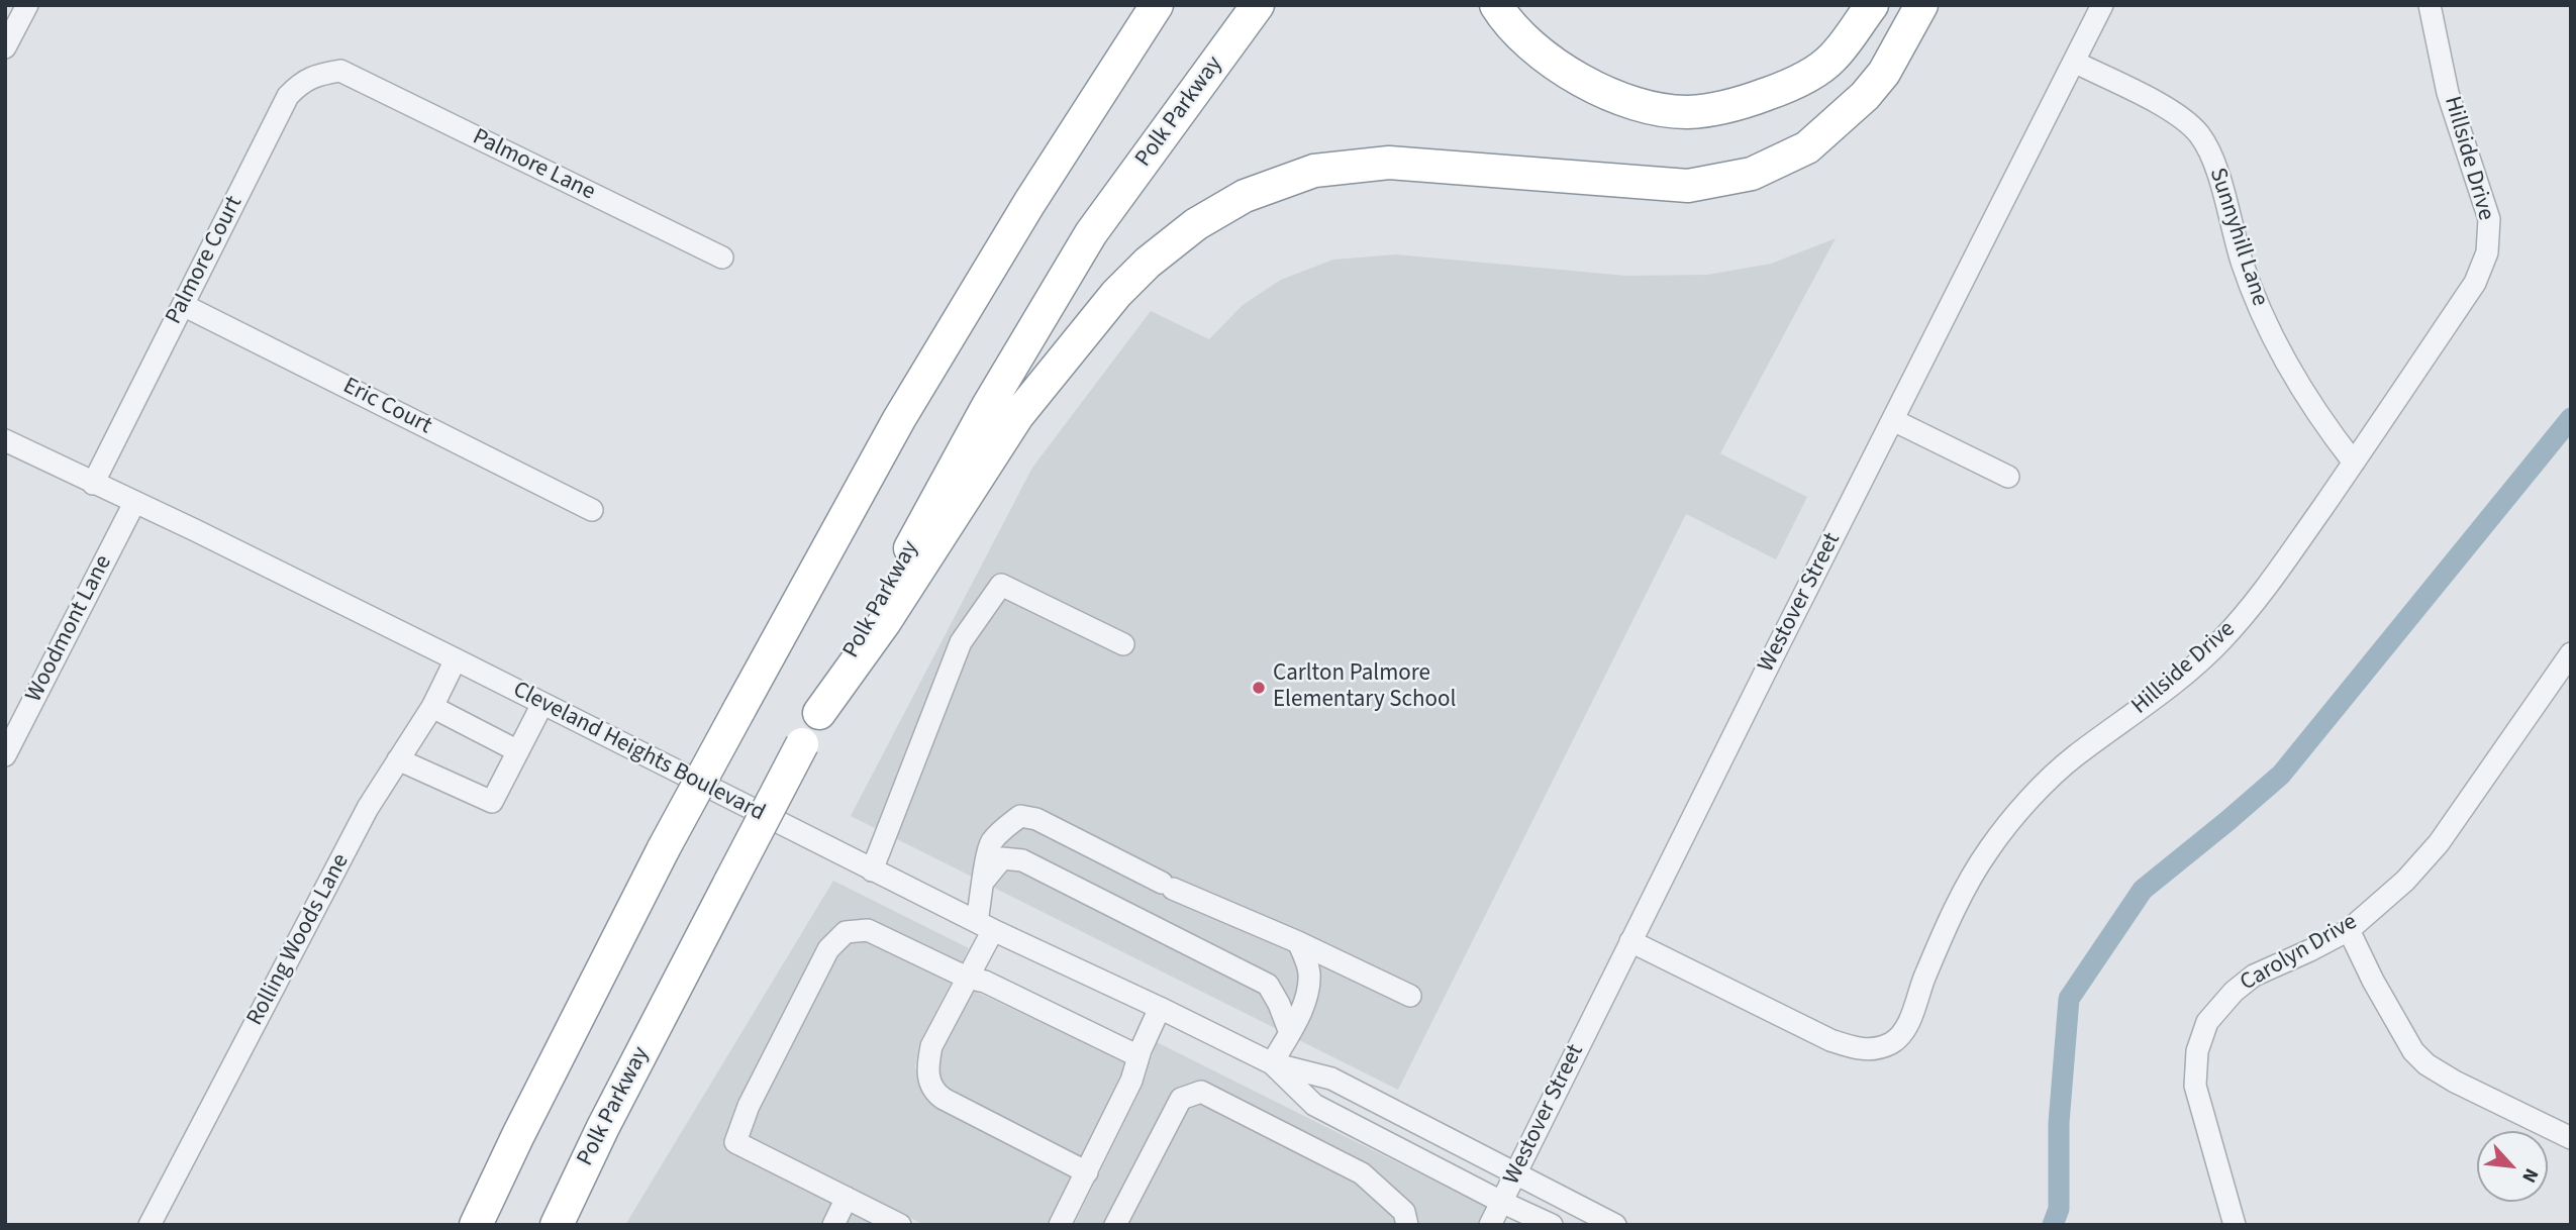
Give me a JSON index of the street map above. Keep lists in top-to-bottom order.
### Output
{
  "streets": {
    "highway": ["Polk Parkway"],
    "street": [
      "Hillside Drive",
      "Palmore Lane",
      "Sunnyhill Lane",
      "Palmore Court",
      "Eric Court",
      "Westover Street",
      "Woodmont Lane",
      "Cleveland Heights Boulevard",
      "Rolling Woods Lane",
      "Carolyn Drive"
    ]
  },
  "crossings": [
    ["Hillside Drive", "Sunnyhill Lane"],
    ["Hillside Drive", "Westover Street"],
    ["Palmore Lane", "Palmore Court"],
    ["Sunnyhill Lane", "Westover Street"],
    ["Palmore Court", "Eric Court"],
    ["Palmore Court", "Cleveland Heights Boulevard"],
    ["Westover Street", "Cleveland Heights Boulevard"],
    ["Woodmont Lane", "Cleveland Heights Boulevard"],
    ["Cleveland Heights Boulevard", "Rolling Woods Lane"]
  ],
  "places": ["Carlton Palmore Elementary School"],
  "north": "bottom right"
}
